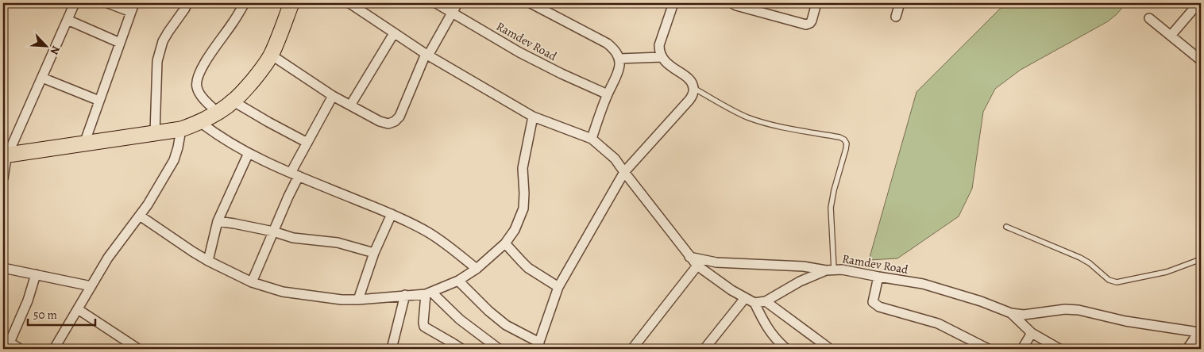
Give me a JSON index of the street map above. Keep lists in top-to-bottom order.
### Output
{
  "streets": {
    "street": ["Ramdev Road"]
  },
  "scale_bar": "50 m",
  "north": "bottom right"
}
